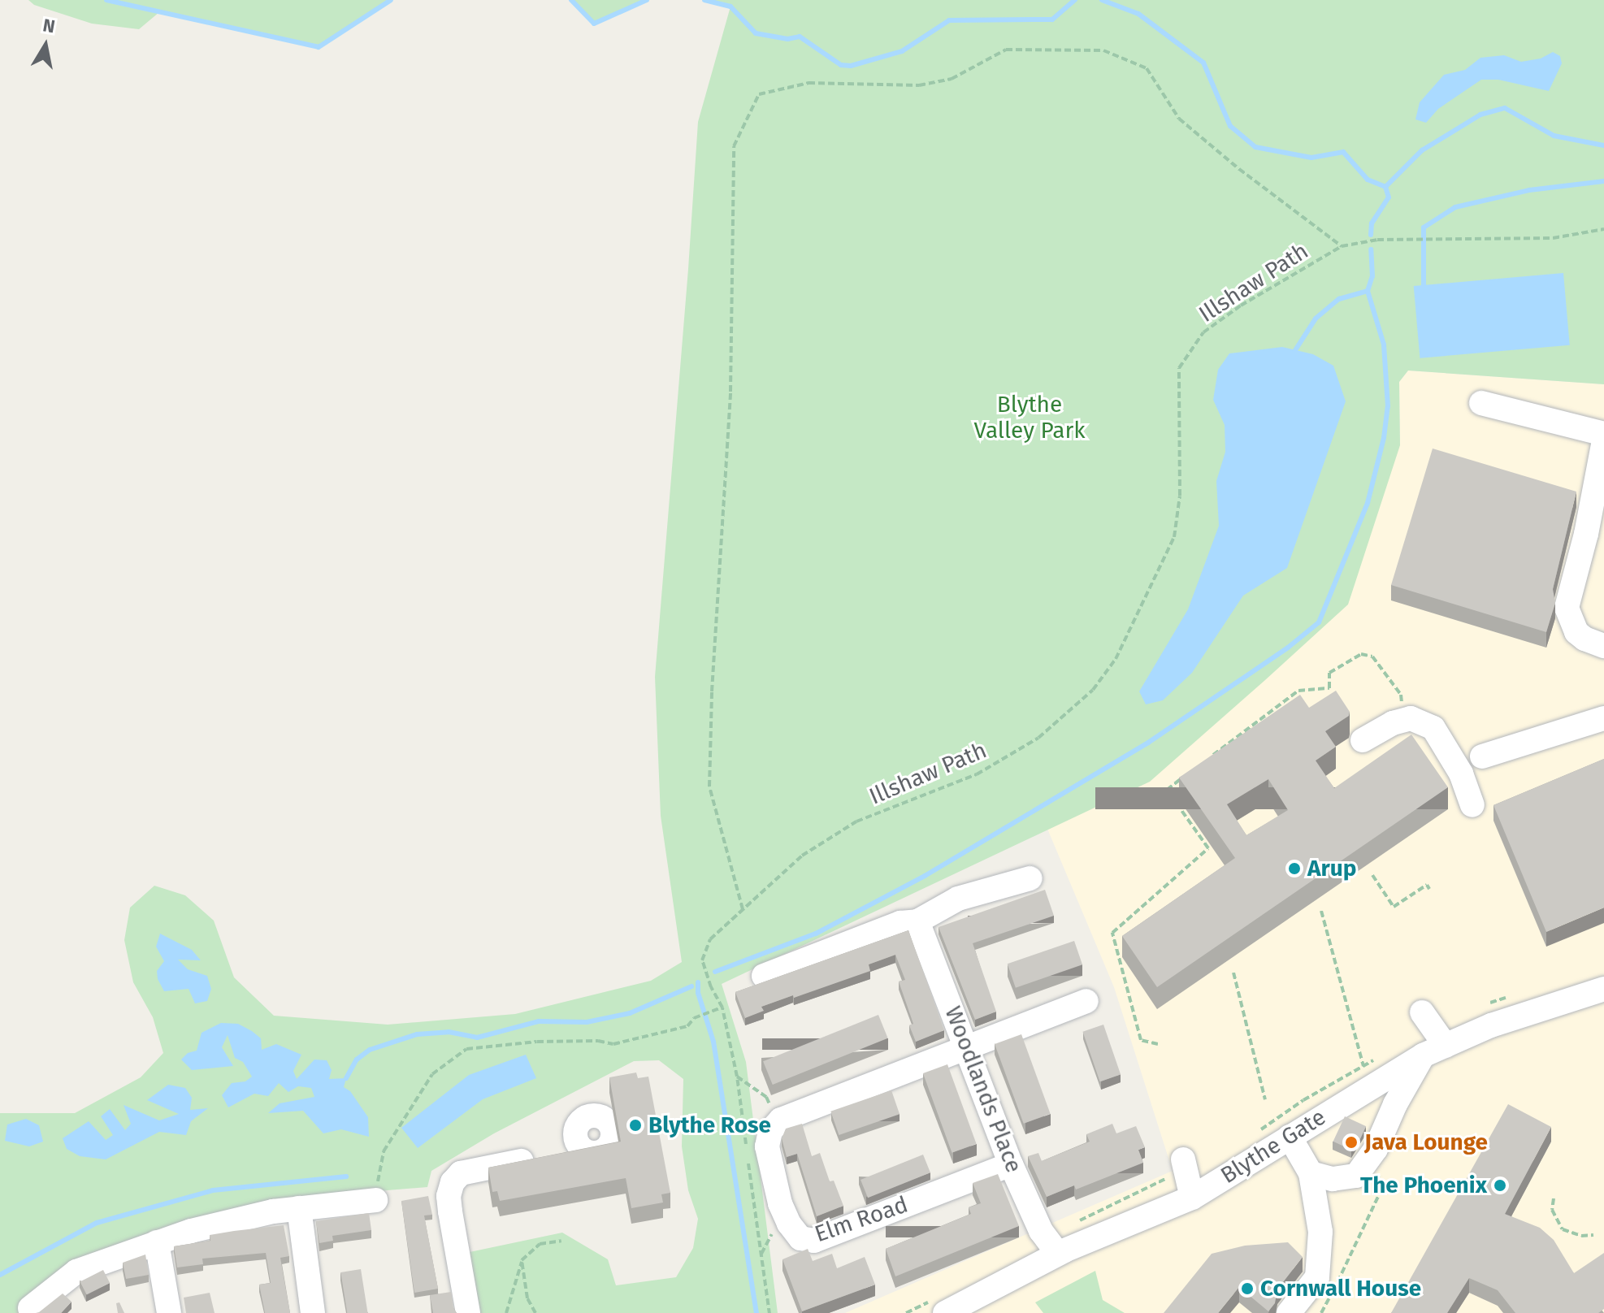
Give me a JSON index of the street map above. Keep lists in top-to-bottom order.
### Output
{
  "streets": {
    "street": ["Woodlands Place", "Blythe Gate", "Elm Road"],
    "path": ["Illshaw Path"]
  },
  "crossings": [
    ["Woodlands Place", "Blythe Gate"],
    ["Woodlands Place", "Elm Road"]
  ],
  "parks": ["Blythe Valley Park"],
  "places": [
    "Arup",
    "Blythe Rose",
    "Java Lounge",
    "The Phoenix",
    "Cornwall House"
  ],
  "north": "top"
}
